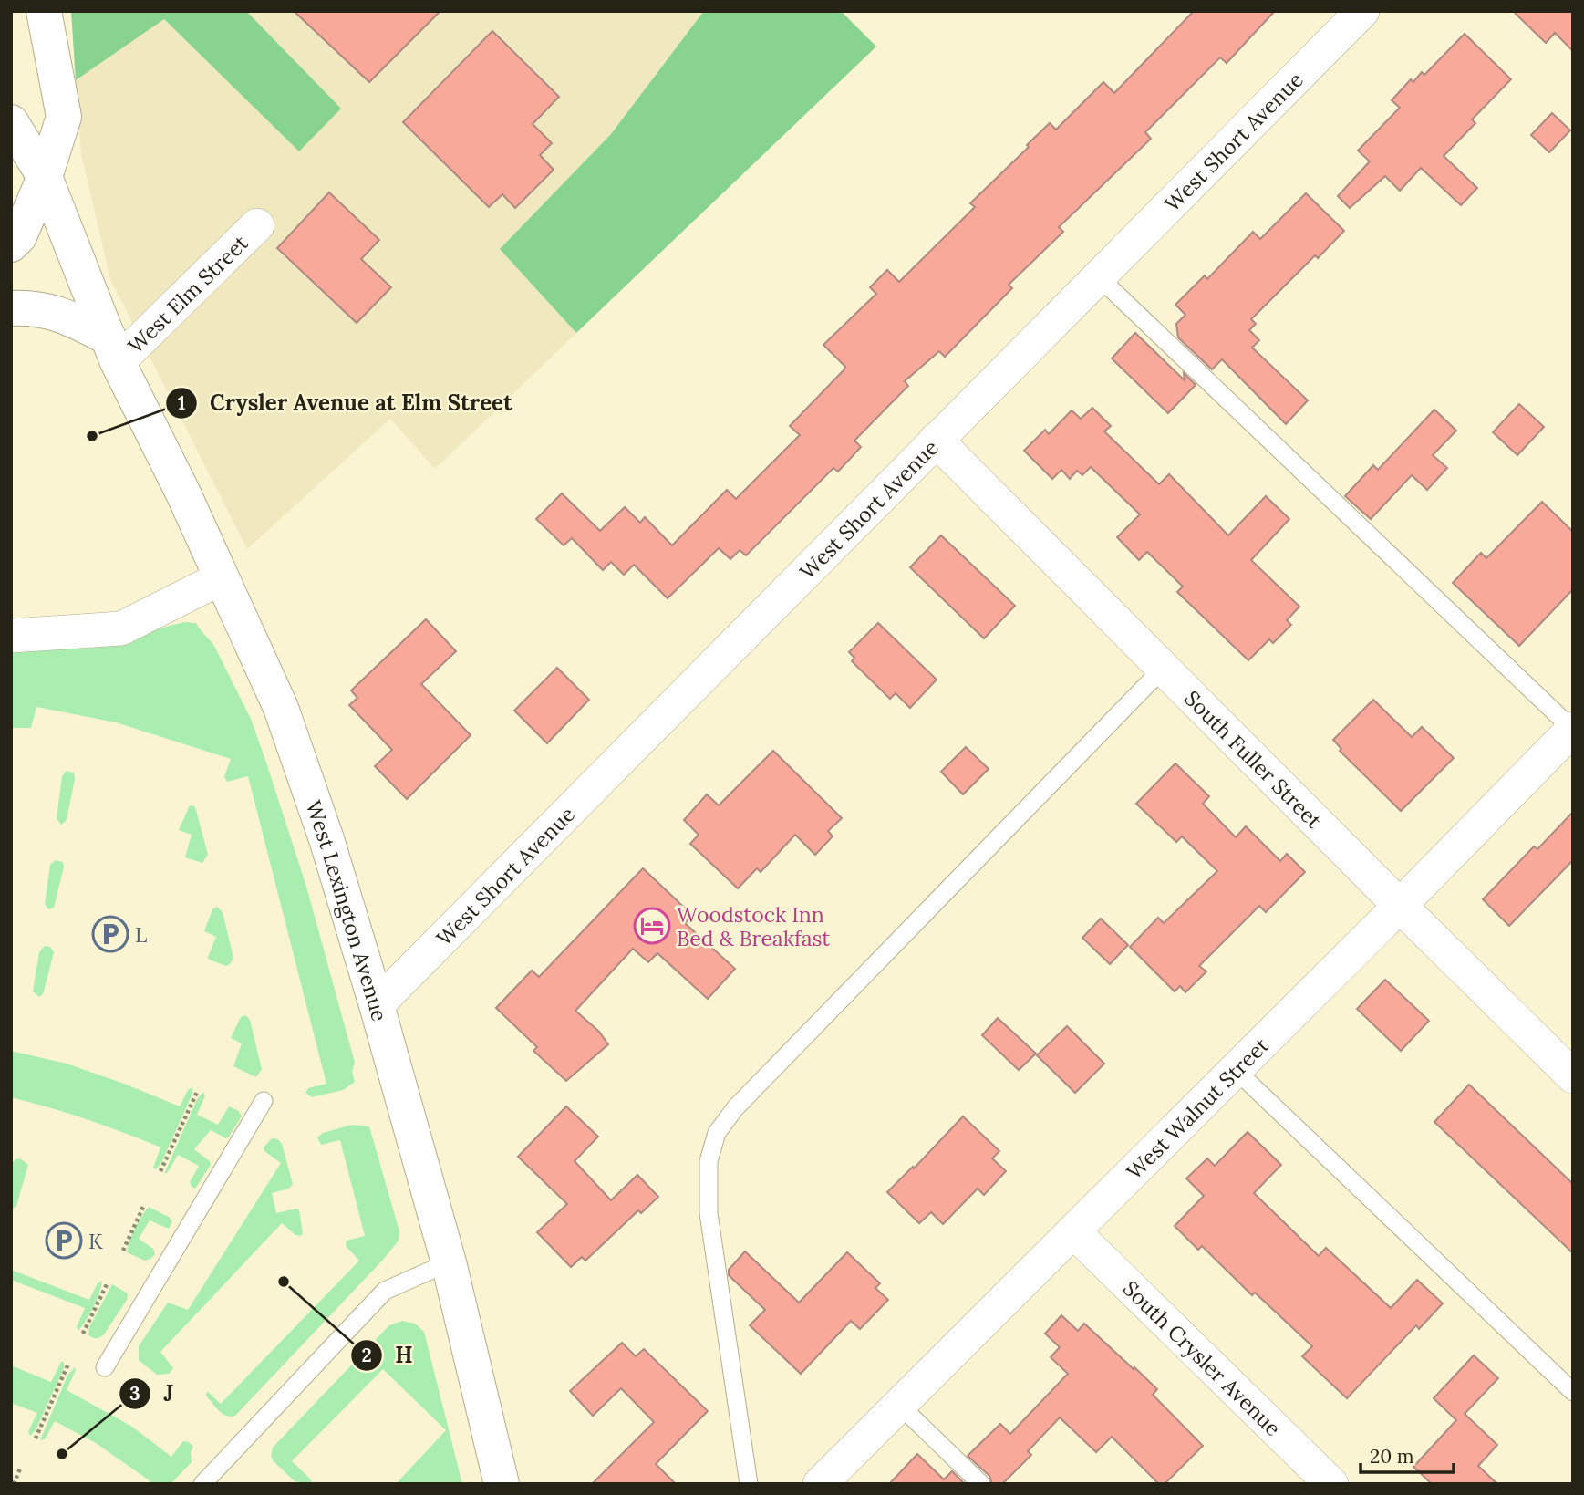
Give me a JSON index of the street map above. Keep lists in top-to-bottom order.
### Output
{
  "streets": {
    "main road": ["West Elm Street", "West Lexington Avenue"],
    "street": [
      "West Short Avenue",
      "South Fuller Street",
      "West Walnut Street",
      "South Crysler Avenue"
    ]
  },
  "crossings": [
    ["West Short Avenue", "South Fuller Street"],
    ["West Short Avenue", "West Lexington Avenue"],
    ["West Elm Street", "West Lexington Avenue"],
    ["South Fuller Street", "West Walnut Street"],
    ["West Walnut Street", "South Crysler Avenue"]
  ],
  "places": {
    "other": ["Crysler Avenue at Elm Street", "H", "J"],
    "hotel": ["Woodstock Inn Bed & Breakfast"],
    "parking": ["L", "K"]
  },
  "scale_bar": "20 m"
}
